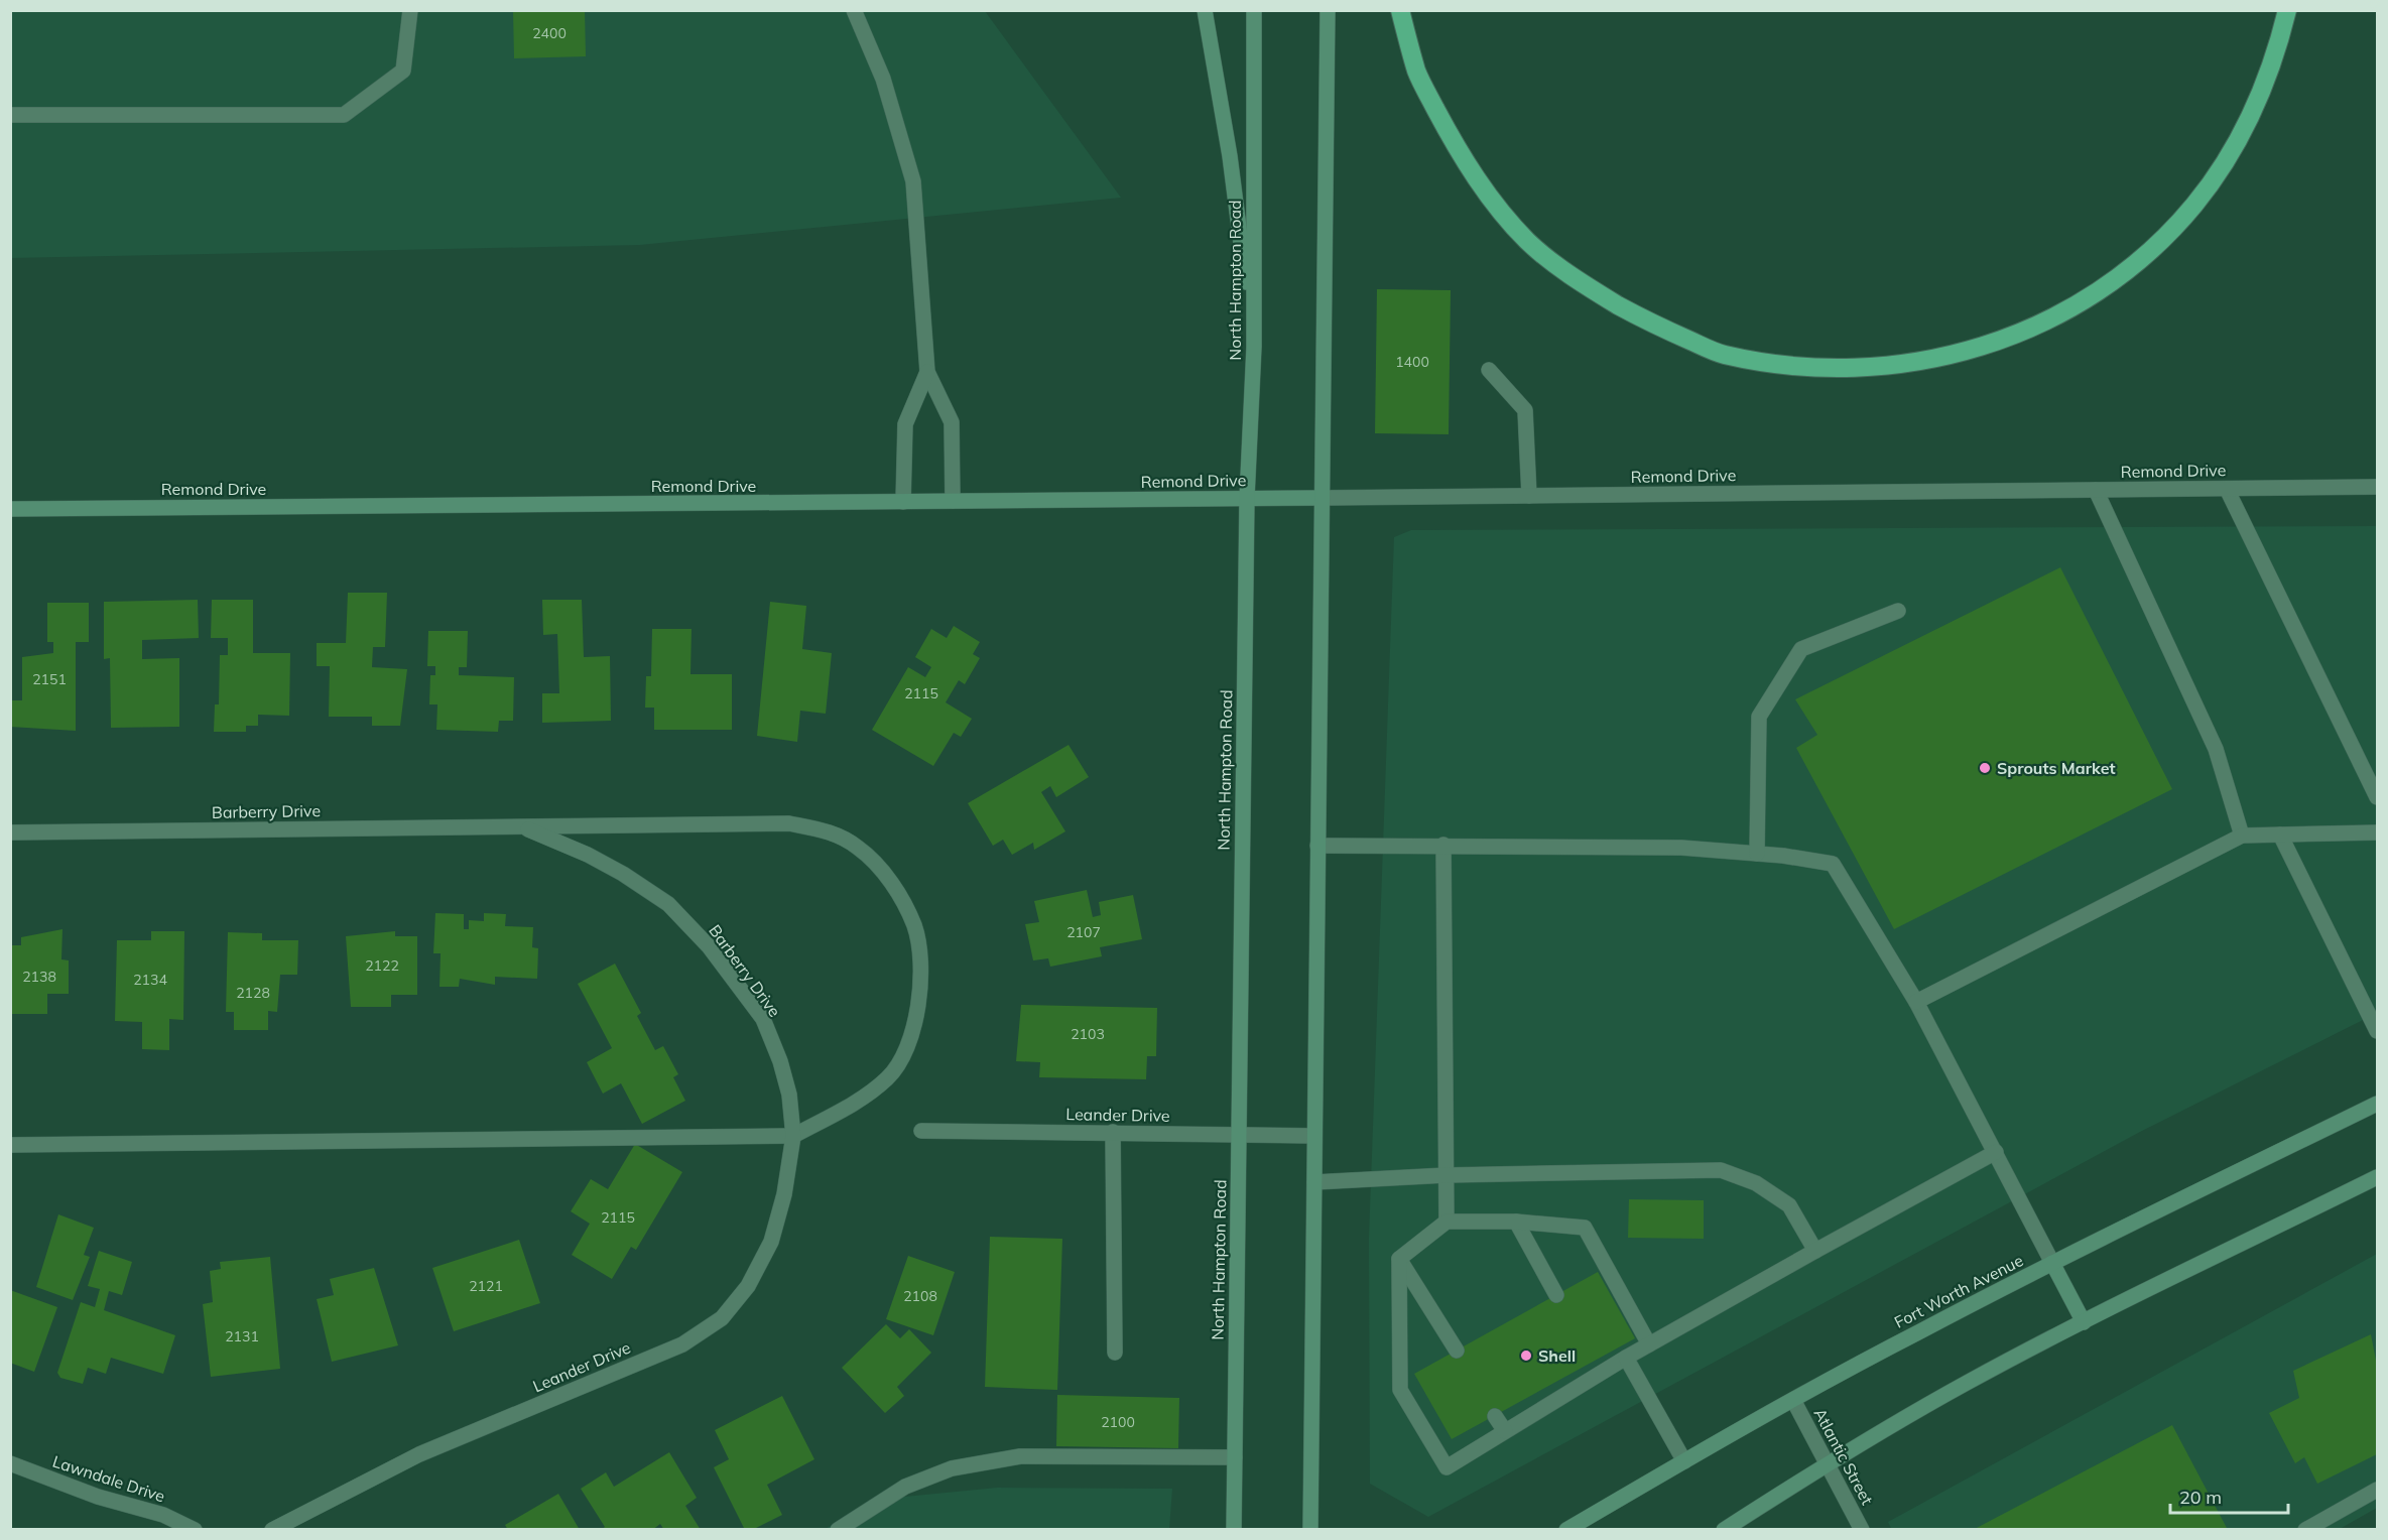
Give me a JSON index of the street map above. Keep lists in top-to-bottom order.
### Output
{
  "streets": {
    "main road": ["North Hampton Road", "Remond Drive", "Fort Worth Avenue"],
    "street": [
      "Barberry Drive",
      "Leander Drive",
      "Atlantic Street",
      "Lawndale Drive"
    ]
  },
  "crossings": [
    ["North Hampton Road", "Remond Drive"],
    ["North Hampton Road", "Leander Drive"],
    ["Barberry Drive", "Leander Drive"],
    ["Fort Worth Avenue", "Atlantic Street"]
  ],
  "places": ["Sprouts Market", "Shell"],
  "house_numbers": [
    "2400",
    "1400",
    "2151",
    "2115",
    "2107",
    "2122",
    "2138",
    "2134",
    "2128",
    "2103",
    "2115",
    "2121",
    "2108",
    "2131",
    "2100"
  ],
  "scale_bar": "20 m"
}
